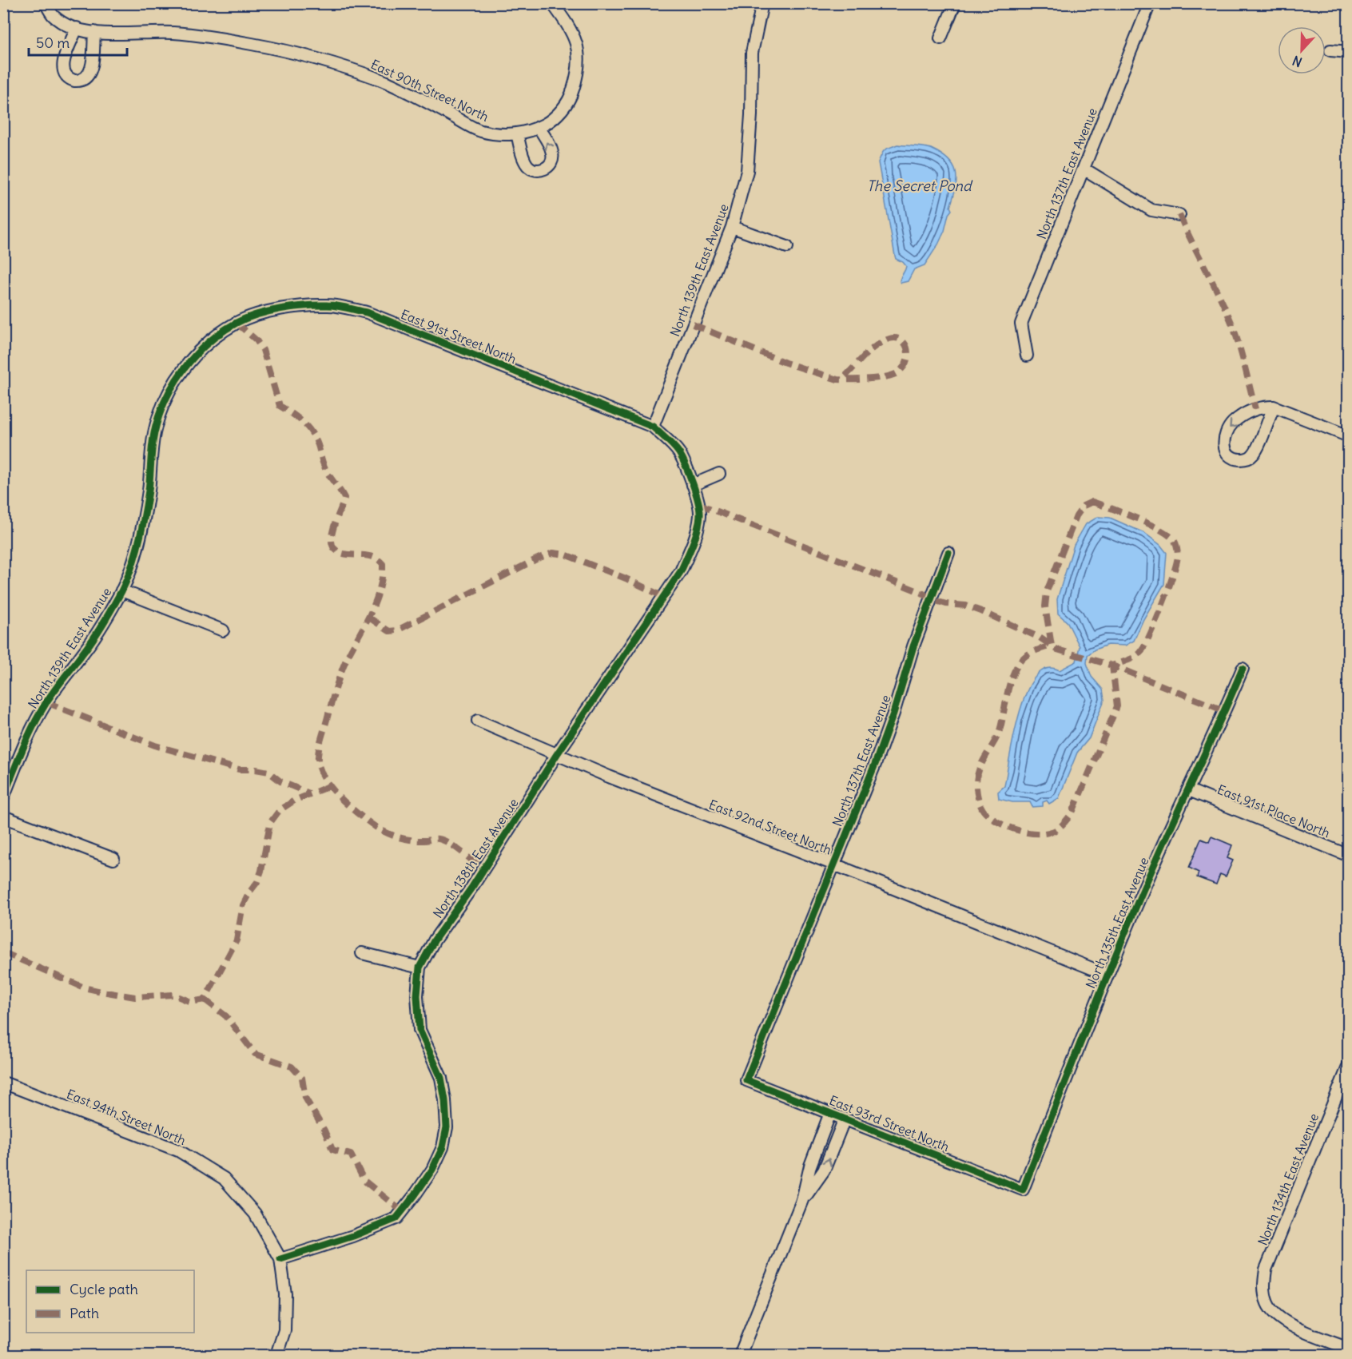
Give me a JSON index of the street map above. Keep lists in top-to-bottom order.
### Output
{
  "streets": {
    "street": [
      "East 90th Street North",
      "North 137th East Avenue",
      "North 139th East Avenue",
      "East 91st Street North",
      "East 91st Place North",
      "East 92nd Street North",
      "North 138th East Avenue",
      "North 135th East Avenue",
      "East 94th Street North",
      "East 93rd Street North",
      "North 134th East Avenue"
    ]
  },
  "crossings": [
    ["North 137th East Avenue", "East 92nd Street North"],
    ["North 137th East Avenue", "East 93rd Street North"],
    ["North 139th East Avenue", "East 91st Street North"],
    ["North 139th East Avenue", "North 138th East Avenue"],
    ["East 91st Street North", "North 138th East Avenue"],
    ["East 91st Place North", "North 135th East Avenue"],
    ["East 92nd Street North", "North 138th East Avenue"],
    ["East 92nd Street North", "North 135th East Avenue"],
    ["North 138th East Avenue", "East 94th Street North"],
    ["North 135th East Avenue", "East 93rd Street North"]
  ],
  "water": ["The Secret Pond"],
  "legend": ["Cycle path", "Path"],
  "scale_bar": "50 m",
  "north": "bottom"
}
